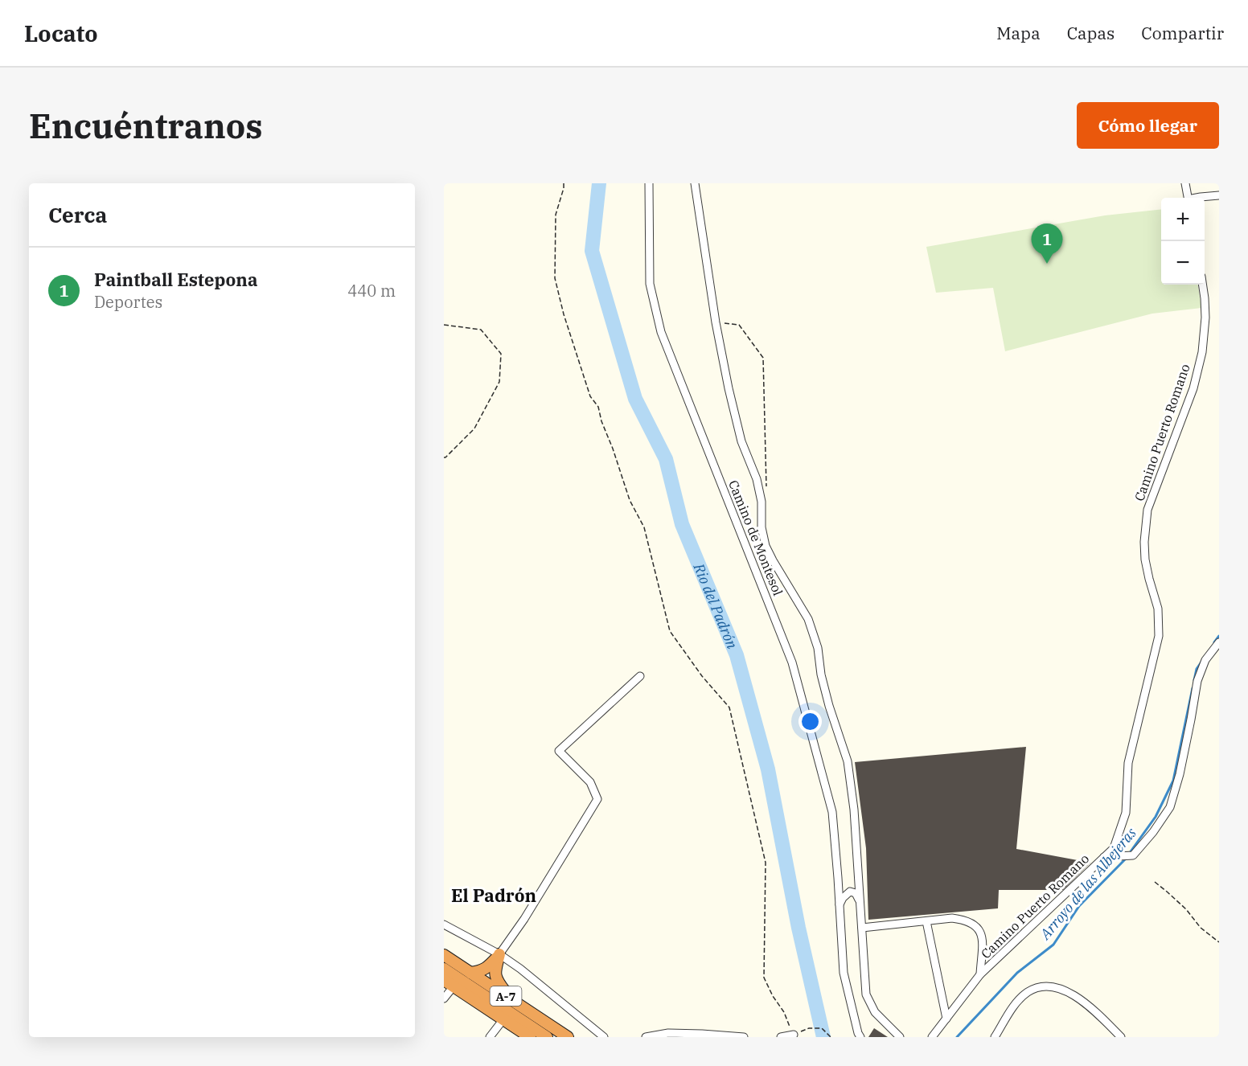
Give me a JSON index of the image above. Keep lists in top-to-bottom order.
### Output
{
  "streets": {
    "highway": ["A-7"],
    "street": ["Camino Puerto Romano", "Camino de Montesol"]
  },
  "districts": ["El Padrón"],
  "water": ["Rio del Padrón", "Arroyo de las Albejeras"],
  "page": {
    "header": "Locato",
    "nav": ["Mapa", "Capas", "Compartir"],
    "buttons": "Cómo llegar",
    "title": "Encuéntranos",
    "heading": "Cerca",
    "map_buttons": ["+", "−"],
    "pins": "1",
    "list": [
      {
        "mark": "1",
        "name": "Paintball Estepona",
        "note": "Deportes",
        "value": "440 m"
      }
    ]
  }
}
